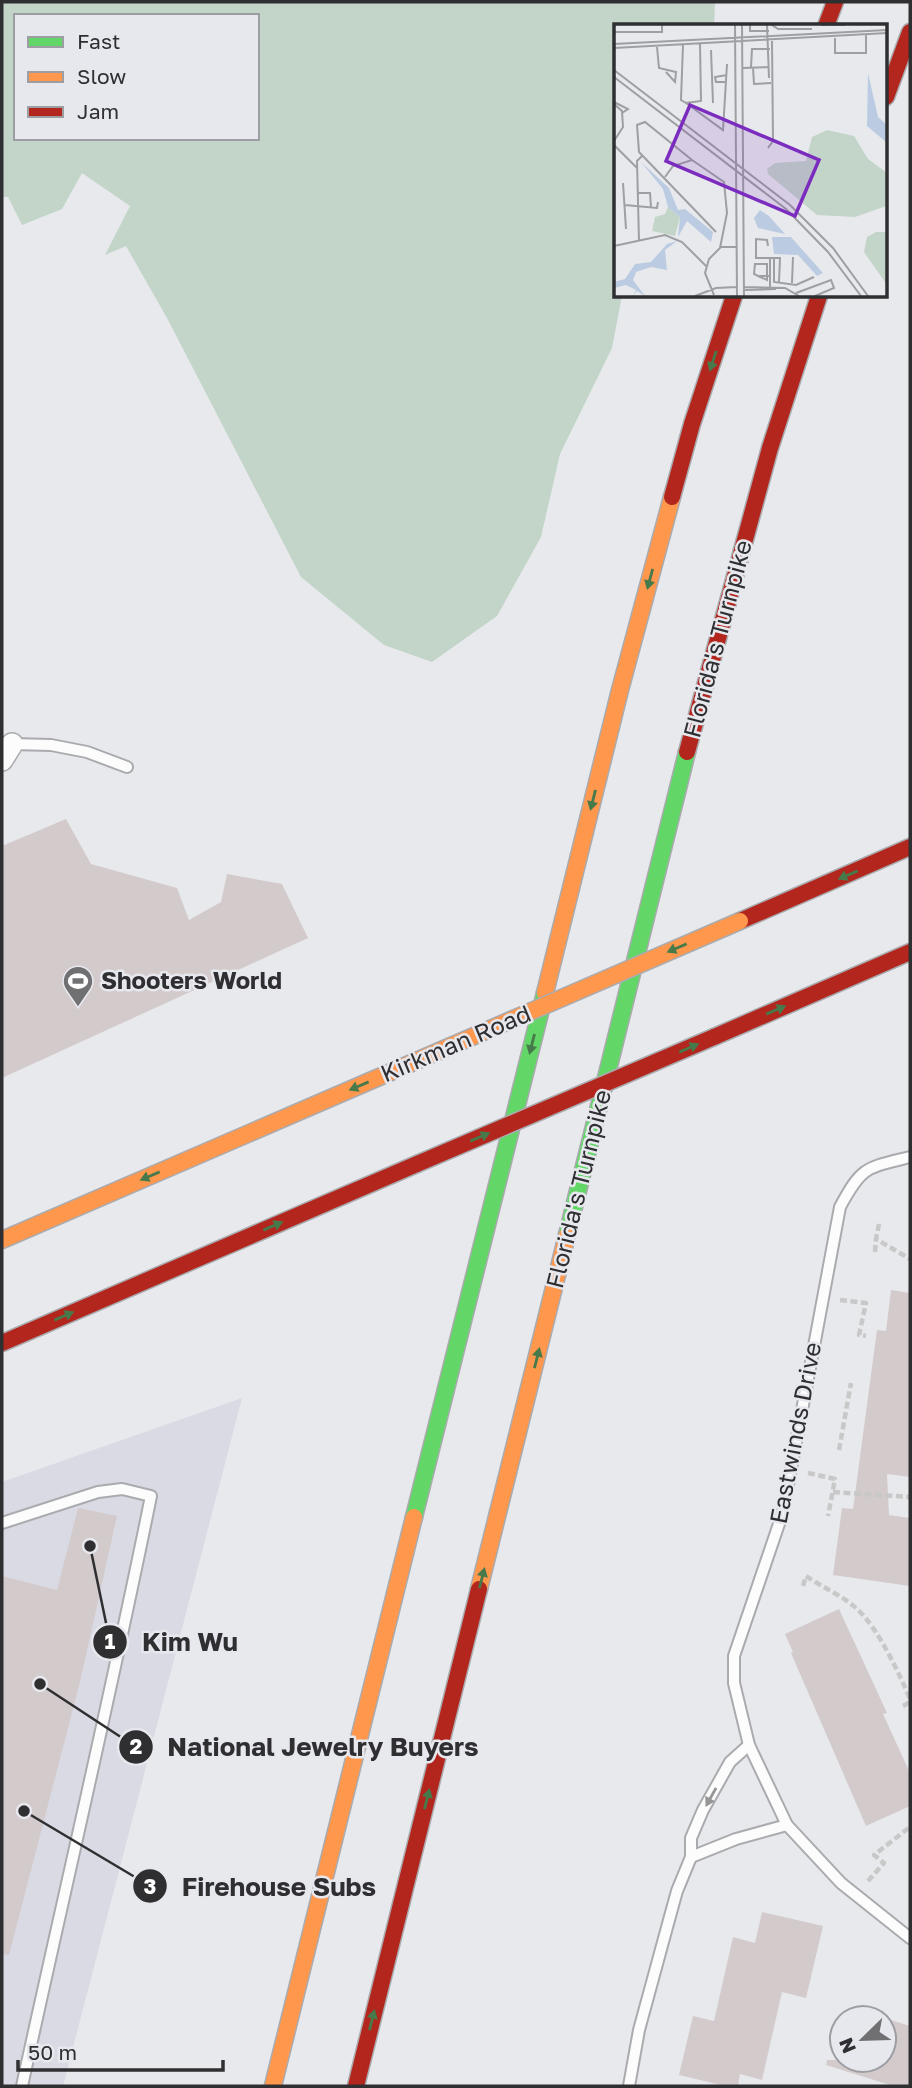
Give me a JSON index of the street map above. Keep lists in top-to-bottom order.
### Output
{
  "streets": {
    "main road": ["Florida's Turnpike", "Kirkman Road"],
    "lane": ["Eastwinds Drive"]
  },
  "places": {
    "sports": ["Shooters World"],
    "other": ["Kim Wu", "National Jewelry Buyers", "Firehouse Subs"]
  },
  "legend": ["Fast", "Slow", "Jam"],
  "scale_bar": "50 m",
  "north": "bottom left"
}
